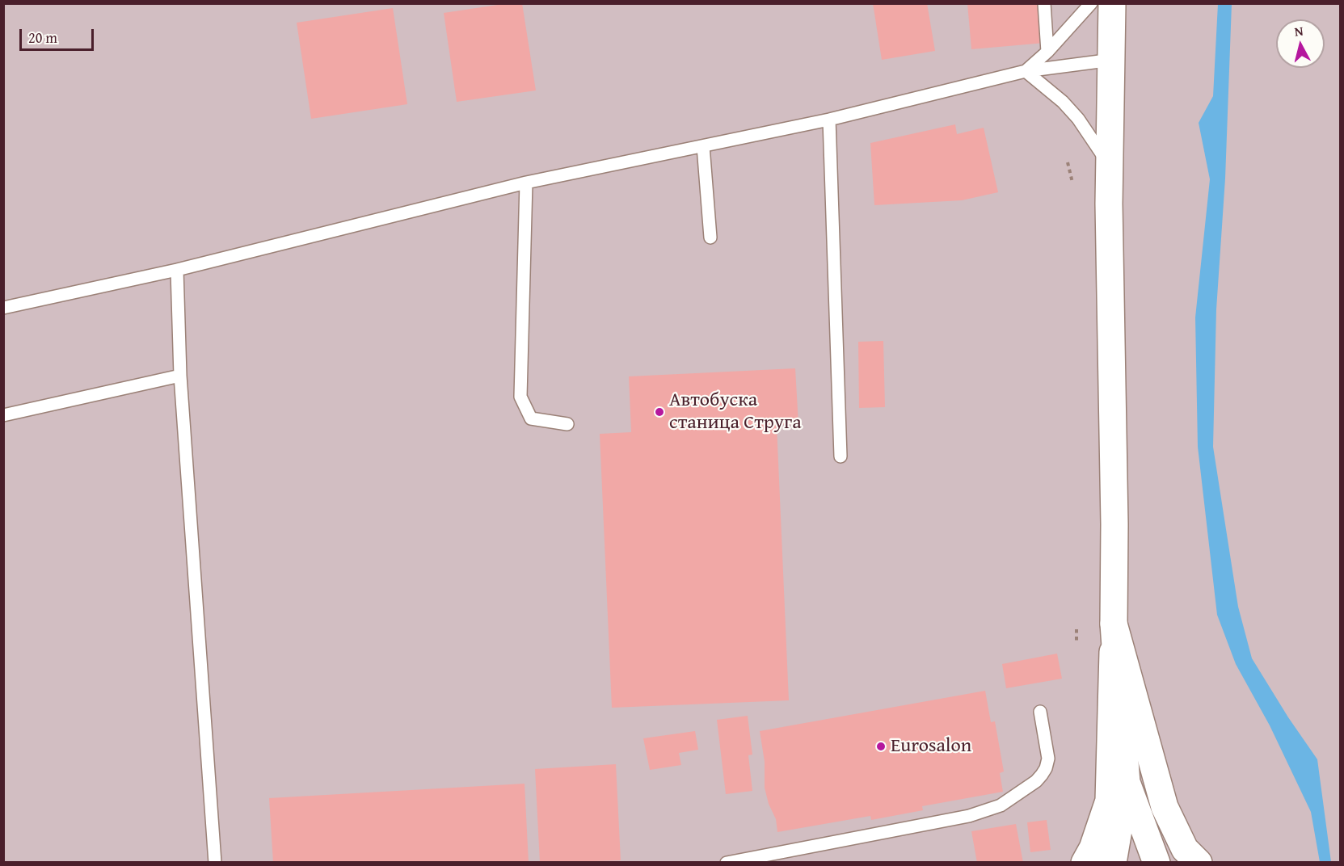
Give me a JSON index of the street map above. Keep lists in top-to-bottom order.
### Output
{
  "places": ["Автобуска станица Струга", "Eurosalon"],
  "scale_bar": "20 m",
  "north": "top"
}
